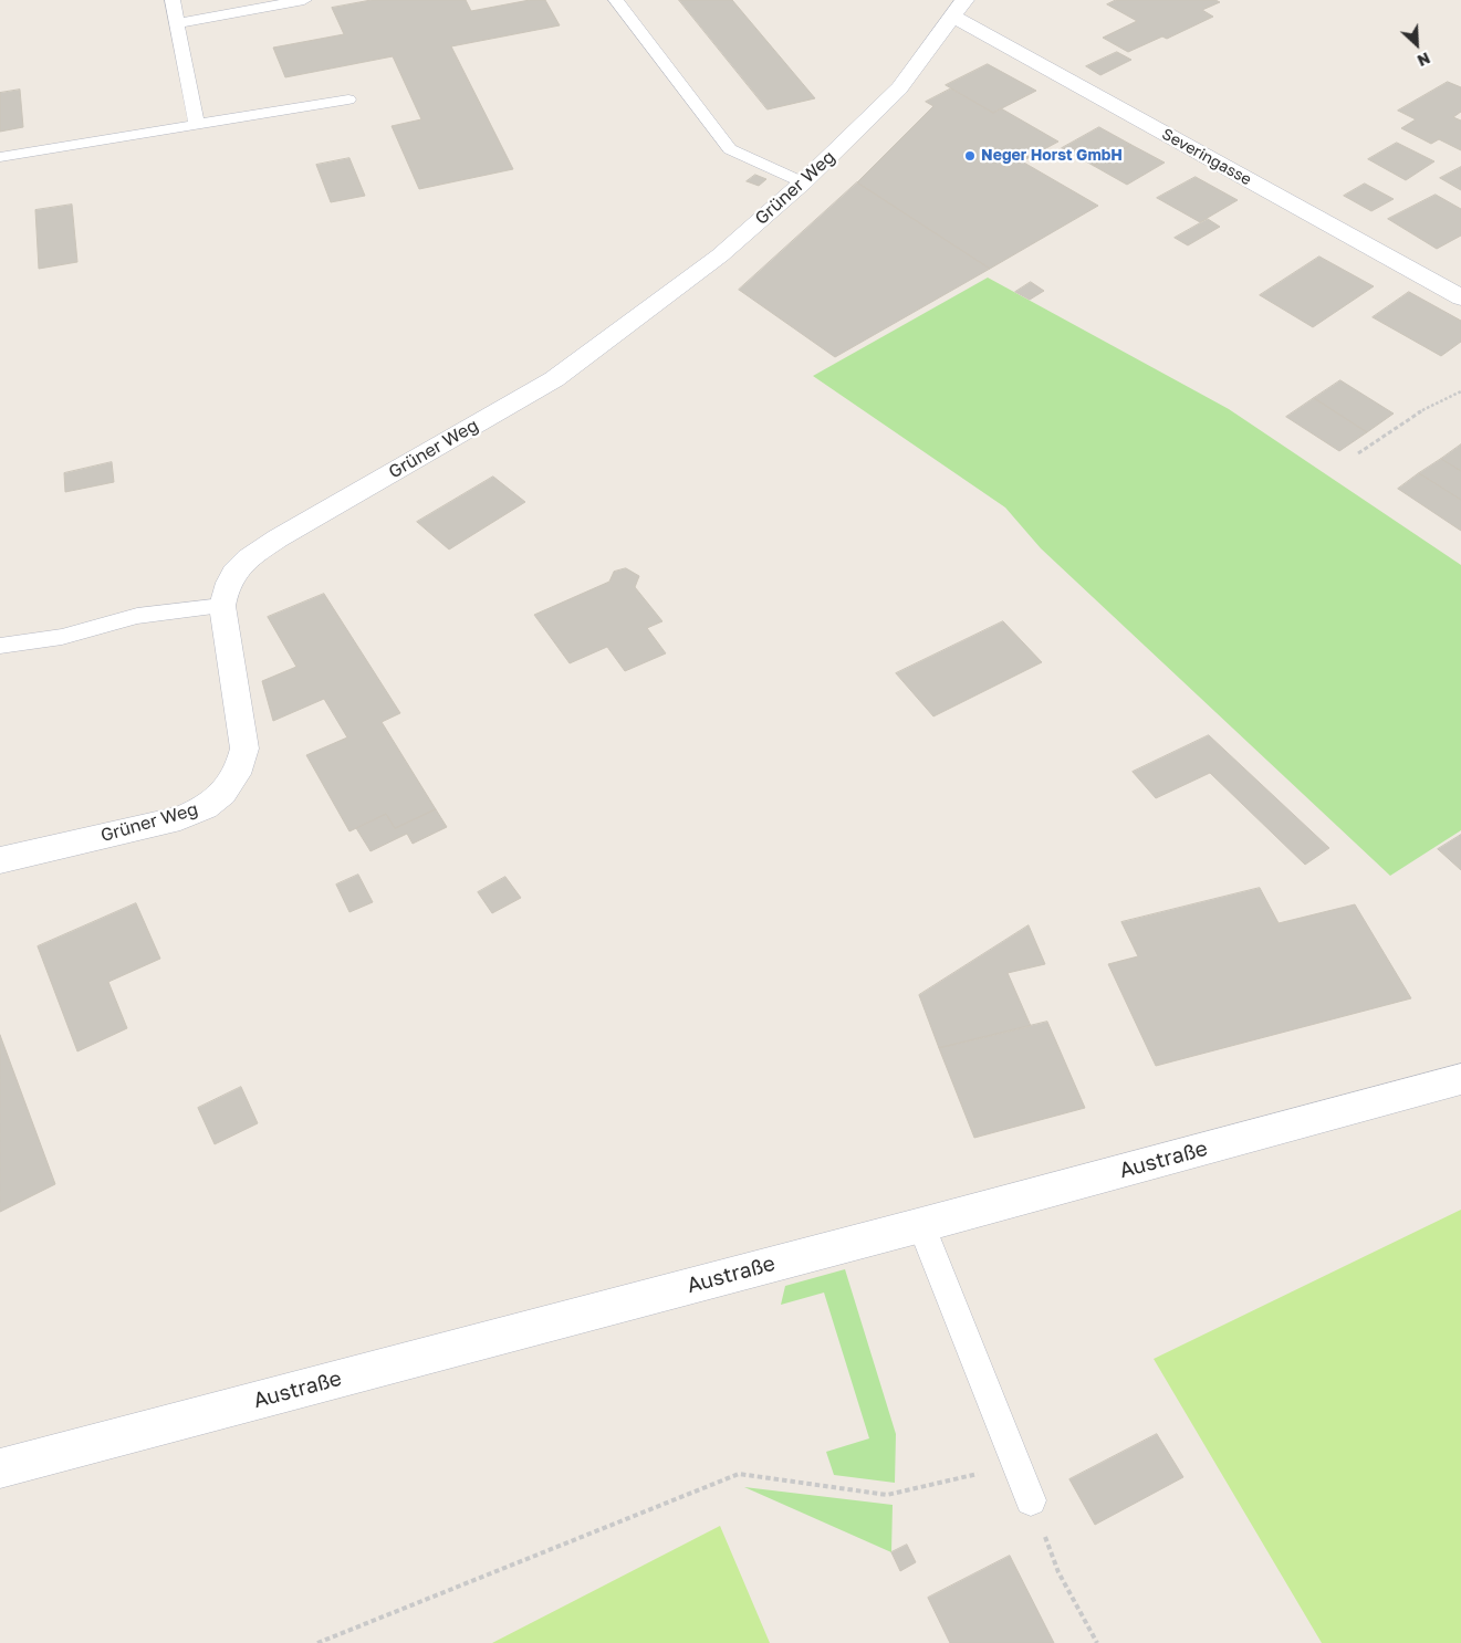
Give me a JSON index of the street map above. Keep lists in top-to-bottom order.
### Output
{
  "streets": {
    "street": ["Severingasse", "Grüner Weg", "Austraße"]
  },
  "crossings": [
    ["Severingasse", "Grüner Weg"]
  ],
  "places": ["Neger Horst GmbH"],
  "north": "bottom right"
}
